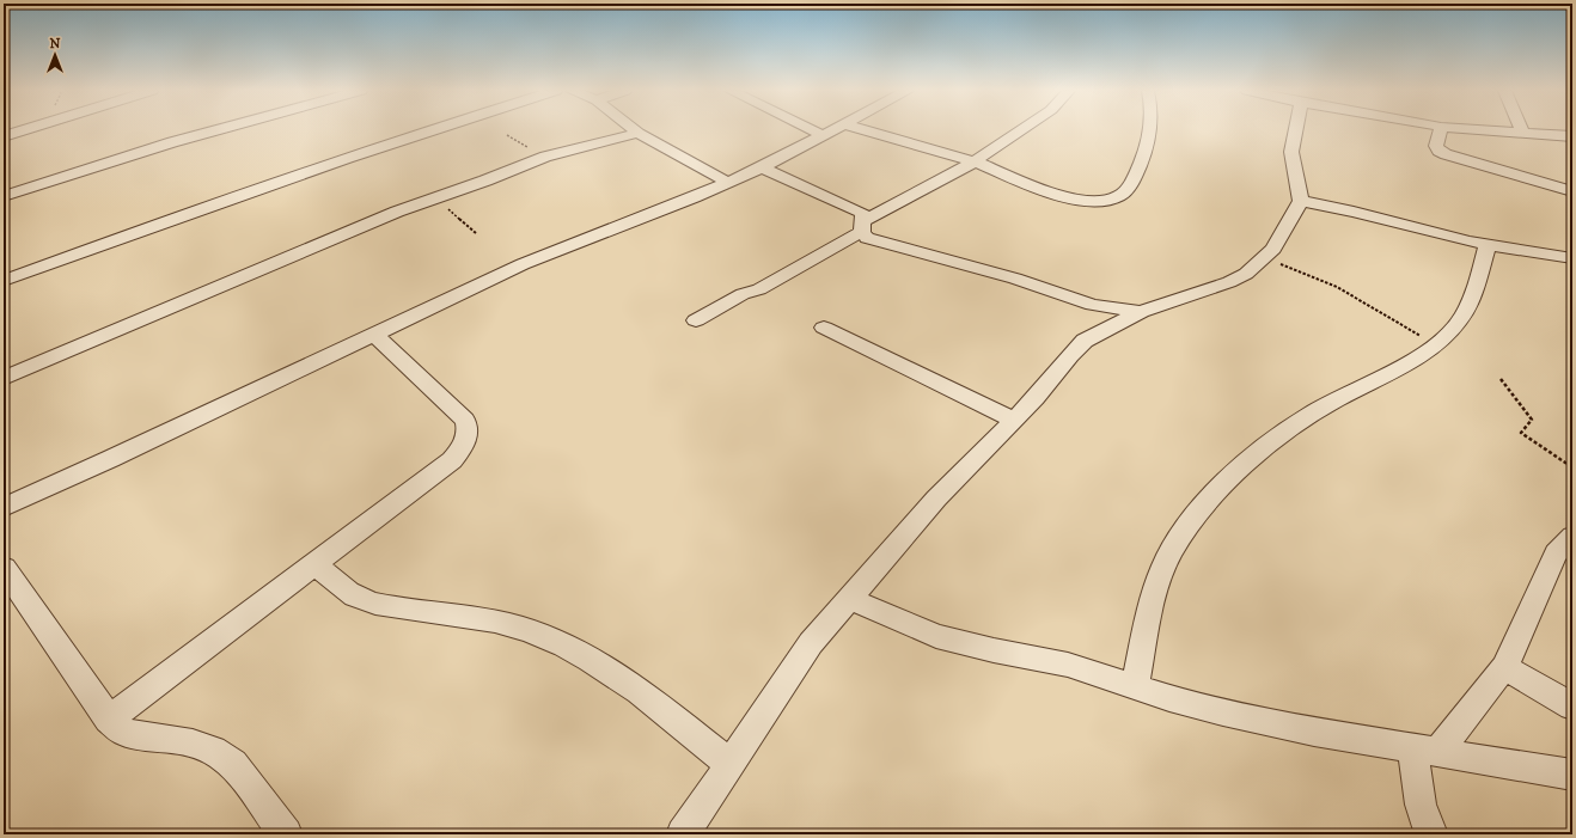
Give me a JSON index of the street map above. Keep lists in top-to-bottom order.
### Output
{
  "north": "top"
}
